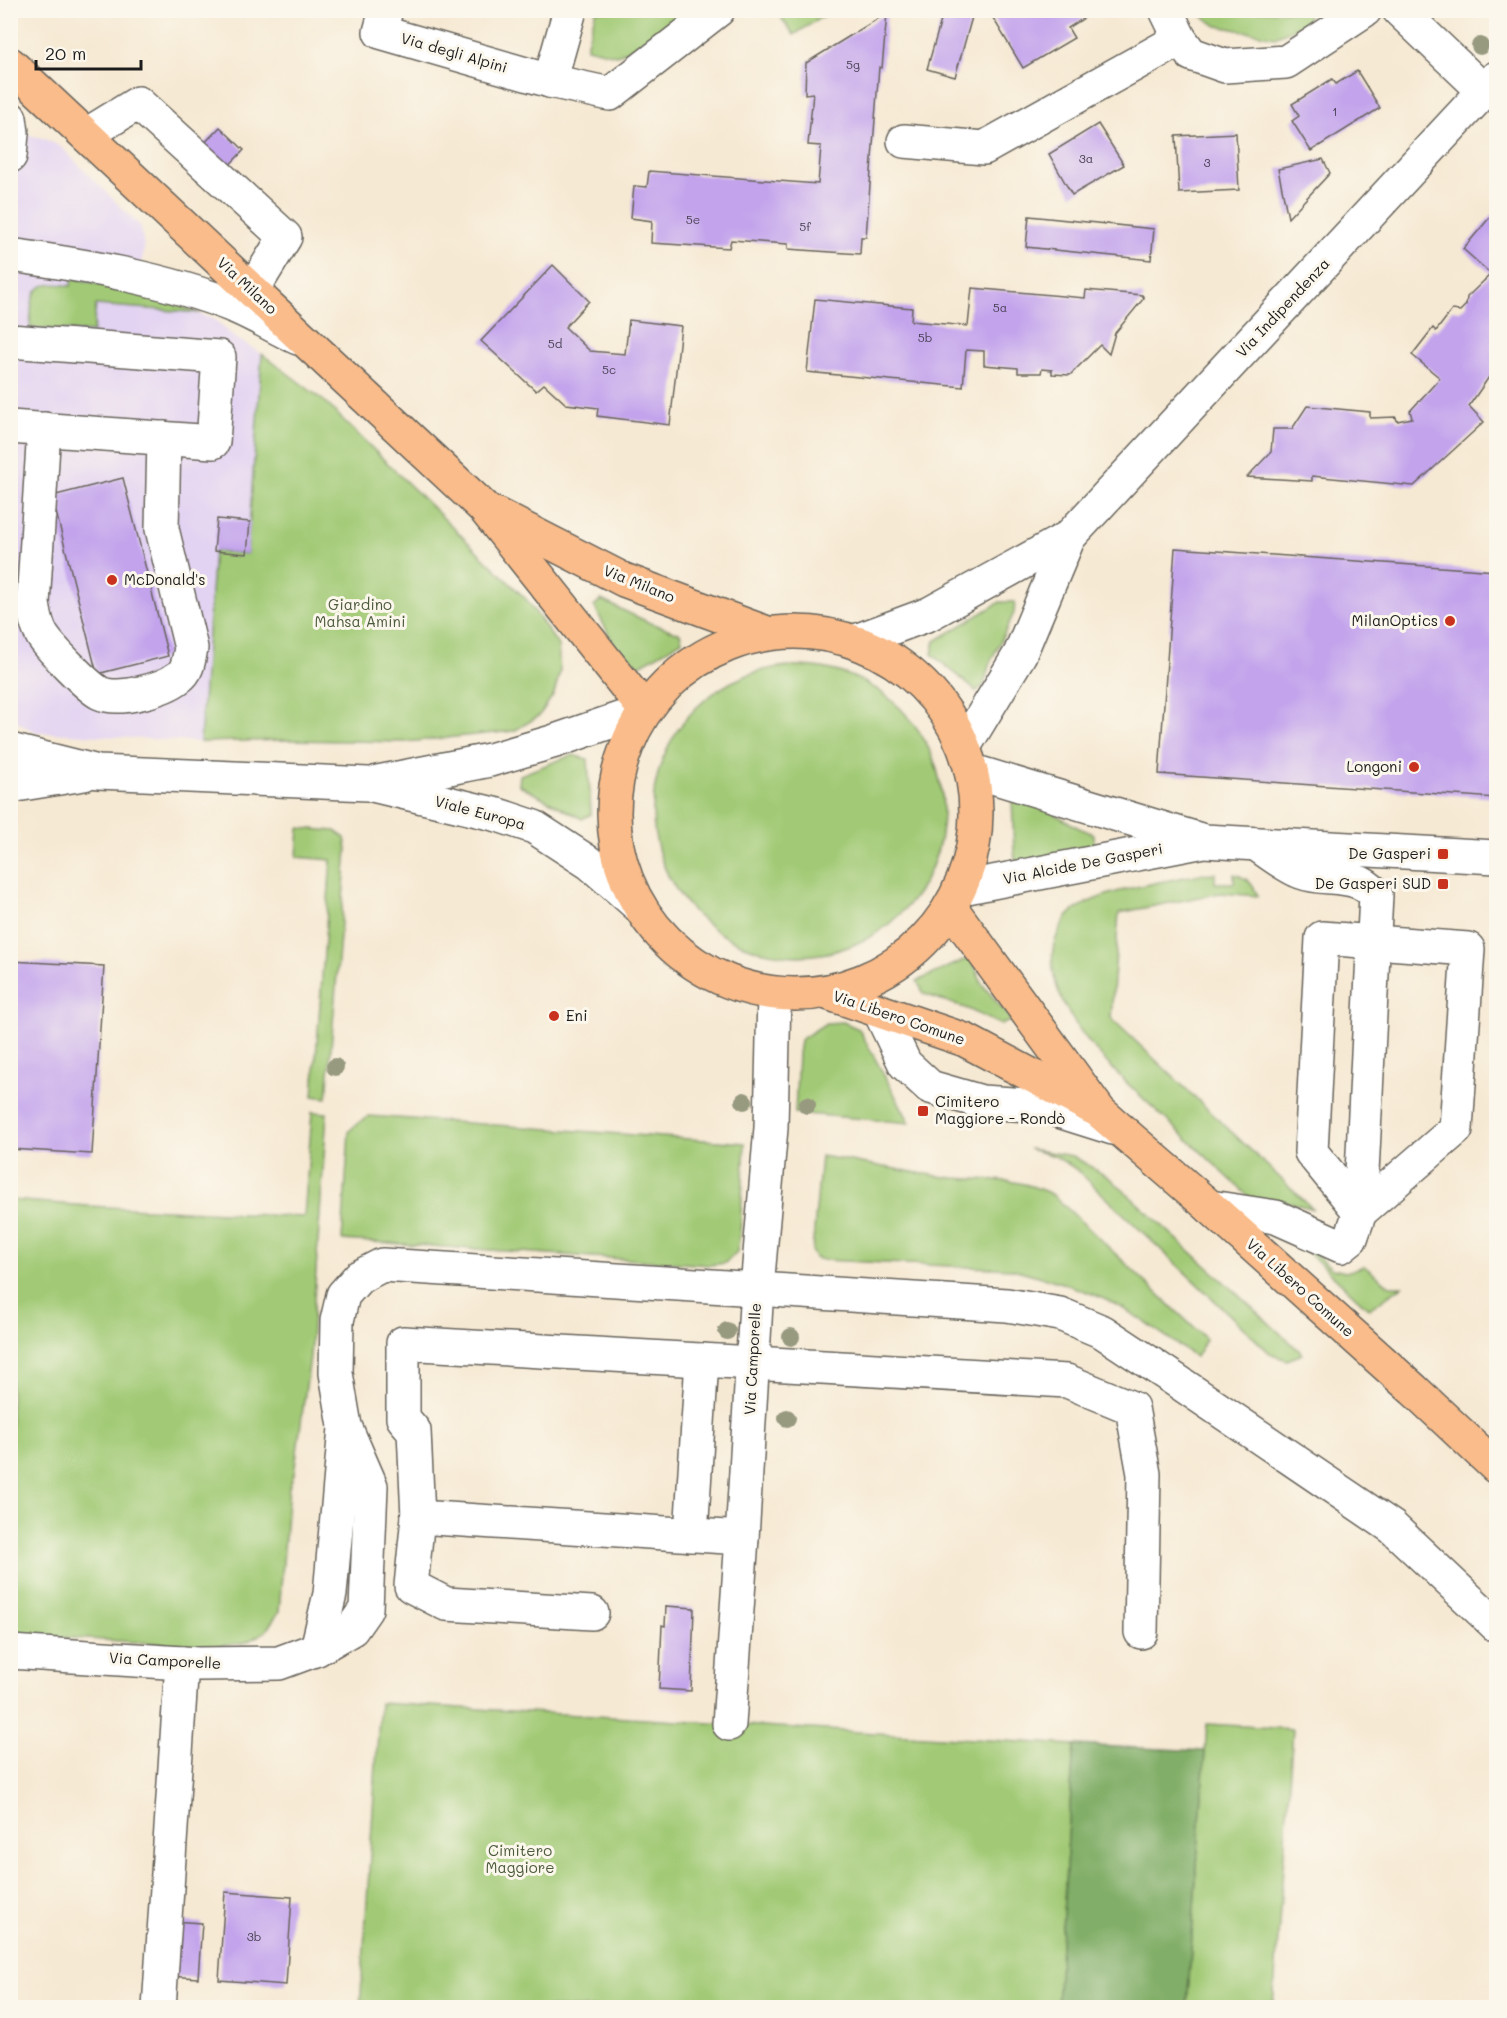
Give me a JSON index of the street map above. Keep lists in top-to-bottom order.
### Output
{
  "streets": {
    "main road": ["Via Milano", "Via Libero Comune"],
    "street": [
      "Via degli Alpini",
      "Via Indipendenza",
      "Viale Europa",
      "Via Alcide De Gasperi",
      "Via Camporelle"
    ]
  },
  "crossings": [
    ["Via Milano", "Viale Europa"],
    ["Via Indipendenza", "Via Alcide De Gasperi"],
    ["Via Alcide De Gasperi", "Via Libero Comune"]
  ],
  "parks": ["Giardino Mahsa Amini", "Cimitero Maggiore"],
  "places": {
    "other": [
      "McDonald's",
      "MilanOptics",
      "Longoni",
      "Eni"
    ],
    "transit": ["De Gasperi", "De Gasperi SUD", "Cimitero Maggiore - Rondò"]
  },
  "house_numbers": [
    "5g",
    "1",
    "3a",
    "3",
    "5e",
    "5f",
    "5a",
    "5b",
    "5d",
    "5c",
    "3b"
  ],
  "scale_bar": "20 m"
}
